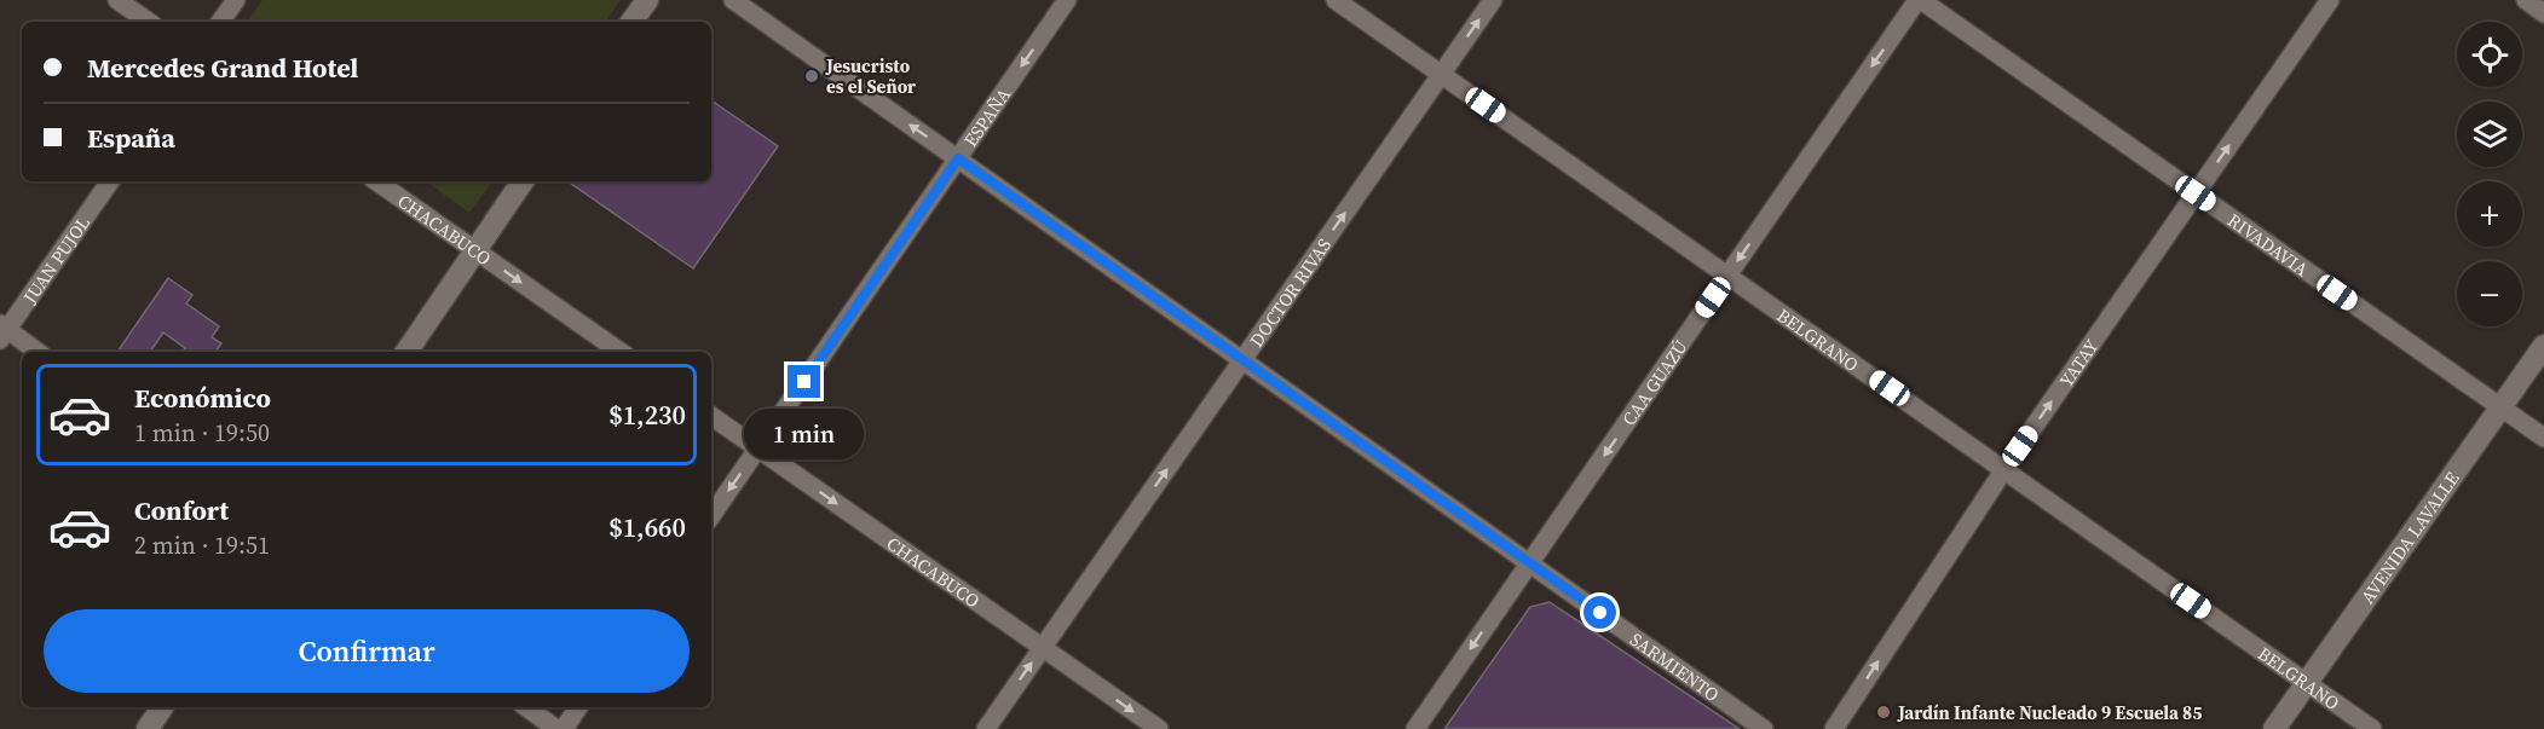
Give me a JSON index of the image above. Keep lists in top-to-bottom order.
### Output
{
  "streets": {
    "street": [
      "ESPAÑA",
      "CHACABUCO",
      "RIVADAVIA",
      "JUAN PUJOL",
      "DOCTOR RIVAS",
      "BELGRANO",
      "YATAY",
      "CAA GUAZÚ",
      "AVENIDA LAVALLE",
      "SARMIENTO"
    ]
  },
  "crossings": [
    ["ESPAÑA", "CHACABUCO"],
    ["ESPAÑA", "SARMIENTO"],
    ["CHACABUCO", "DOCTOR RIVAS"],
    ["RIVADAVIA", "YATAY"],
    ["RIVADAVIA", "CAA GUAZÚ"],
    ["RIVADAVIA", "AVENIDA LAVALLE"],
    ["DOCTOR RIVAS", "BELGRANO"],
    ["DOCTOR RIVAS", "SARMIENTO"],
    ["BELGRANO", "YATAY"],
    ["BELGRANO", "CAA GUAZÚ"],
    ["BELGRANO", "AVENIDA LAVALLE"],
    ["CAA GUAZÚ", "SARMIENTO"]
  ],
  "one_way": [
    "ESPAÑA",
    "CHACABUCO",
    "DOCTOR RIVAS",
    "YATAY",
    "CAA GUAZÚ"
  ],
  "places": ["Jesucristo es el Señor", "Jardín Infante Nucleado 9 Escuela 85"],
  "page": {
    "map_buttons": ["+", "−"],
    "banner": ["Mercedes Grand Hotel", "España"],
    "list": [
      {
        "name": "Económico",
        "note": "1 min · 19:50",
        "value": "$1,230"
      },
      {
        "name": "Confort",
        "note": "2 min · 19:51",
        "value": "$1,660"
      }
    ],
    "bubble": "1 min",
    "buttons": "Confirmar"
  }
}
